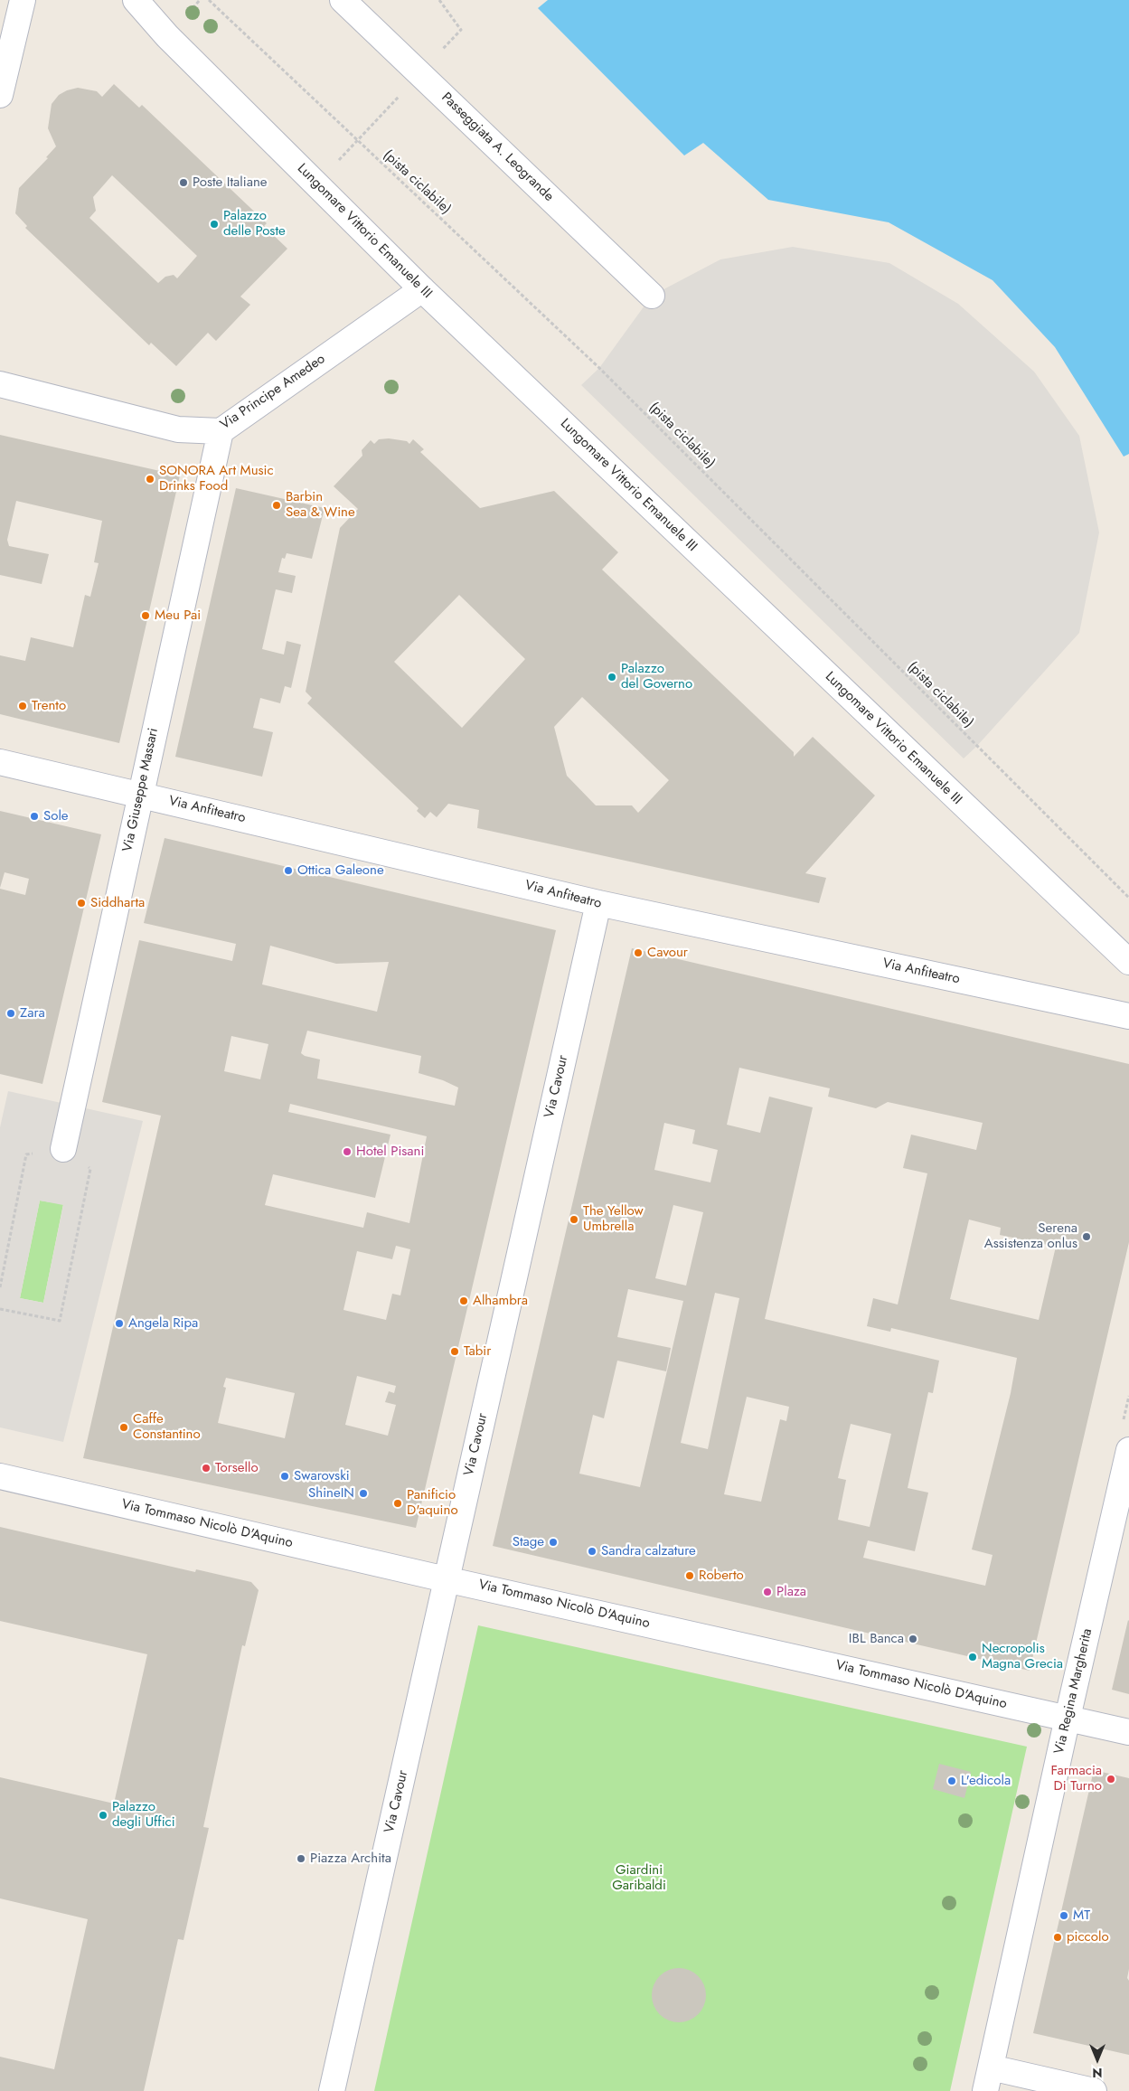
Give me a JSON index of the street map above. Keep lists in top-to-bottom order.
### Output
{
  "streets": {
    "street": [
      "Passeggiata A. Leogrande",
      "Lungomare Vittorio Emanuele III",
      "Via Principe Amedeo",
      "Via Giuseppe Massari",
      "Via Anfiteatro",
      "Via Cavour",
      "Via Tommaso Nicolò D'Aquino",
      "Via Regina Margherita"
    ],
    "path": ["(pista ciclabile)"]
  },
  "crossings": [
    ["Lungomare Vittorio Emanuele III", "Via Principe Amedeo"],
    ["Via Principe Amedeo", "Via Giuseppe Massari"],
    ["Via Giuseppe Massari", "Via Anfiteatro"],
    ["Via Anfiteatro", "Via Cavour"],
    ["Via Cavour", "Via Tommaso Nicolò D'Aquino"],
    ["Via Tommaso Nicolò D'Aquino", "Via Regina Margherita"]
  ],
  "parks": ["Giardini Garibaldi"],
  "places": [
    "Poste Italiane",
    "Palazzo delle Poste",
    "SONORA Art Music Drinks Food",
    "Barbin Sea & Wine",
    "Meu Pai",
    "Palazzo del Governo",
    "Trento",
    "Sole",
    "Ottica Galeone",
    "Siddharta",
    "Cavour",
    "Zara",
    "Hotel Pisani",
    "The Yellow Umbrella",
    "Serena Assistenza onlus",
    "Alhambra",
    "Angela Ripa",
    "Tabir",
    "Caffe Constantino",
    "Torsello",
    "Swarovski",
    "ShineIN",
    "Panificio D'aquino",
    "Stage",
    "Sandra calzature",
    "Roberto",
    "Plaza",
    "IBL Banca",
    "Necropolis Magna Grecia",
    "Farmacia Di Turno",
    "L'edicola",
    "Palazzo degli Uffici",
    "Piazza Archita",
    "MT",
    "piccolo"
  ],
  "north": "bottom"
}
